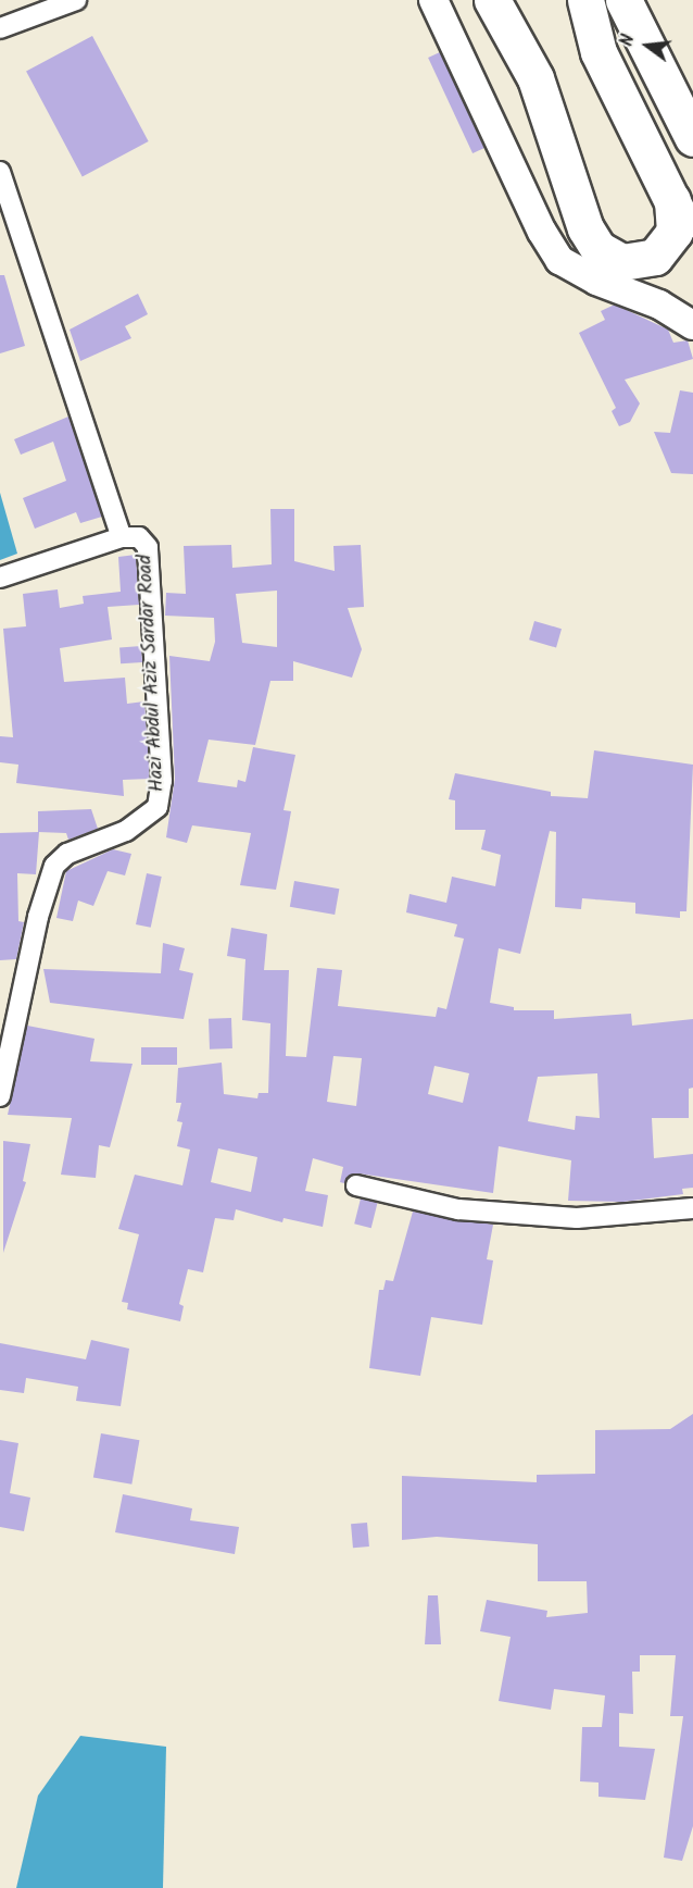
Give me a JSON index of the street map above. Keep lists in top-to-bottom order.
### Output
{
  "streets": {
    "street": ["Hazi Abdul Aziz Sardar Road"]
  },
  "north": "left"
}
